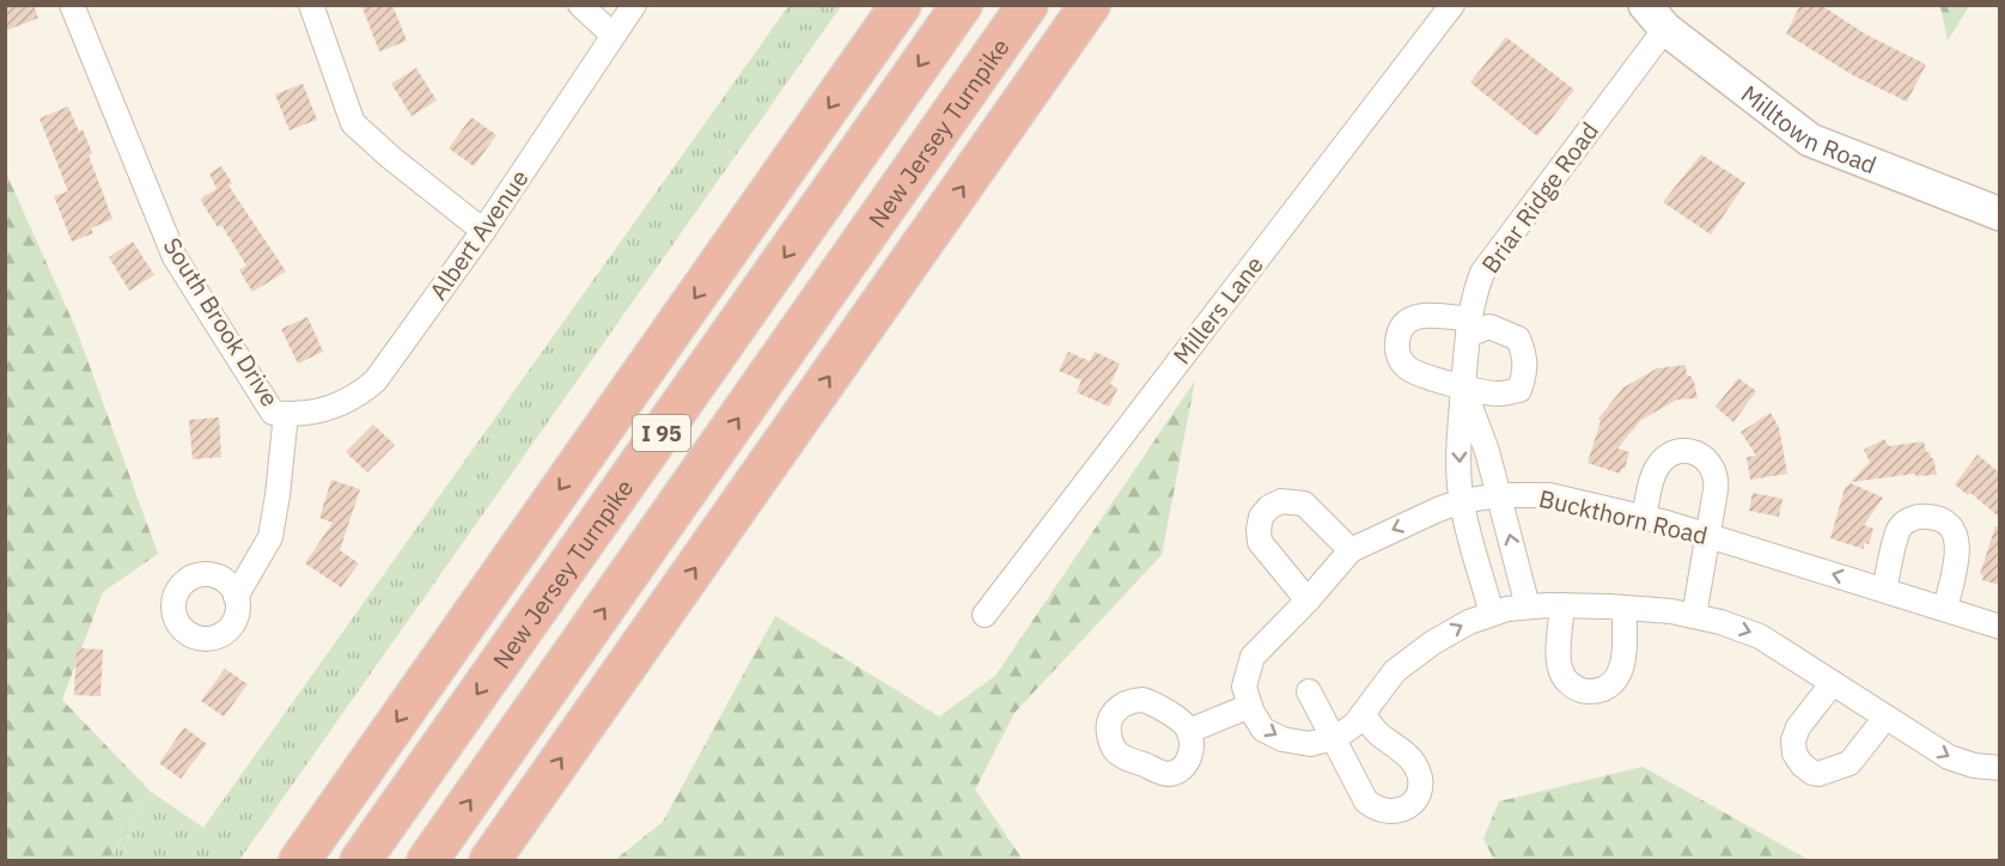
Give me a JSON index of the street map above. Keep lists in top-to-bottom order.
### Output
{
  "streets": {
    "highway": ["New Jersey Turnpike", "I 95"],
    "street": [
      "Milltown Road",
      "Briar Ridge Road",
      "Albert Avenue",
      "Millers Lane",
      "South Brook Drive",
      "Buckthorn Road"
    ]
  },
  "crossings": [
    ["Milltown Road", "Briar Ridge Road"],
    ["Briar Ridge Road", "Buckthorn Road"],
    ["Albert Avenue", "South Brook Drive"]
  ]
}
